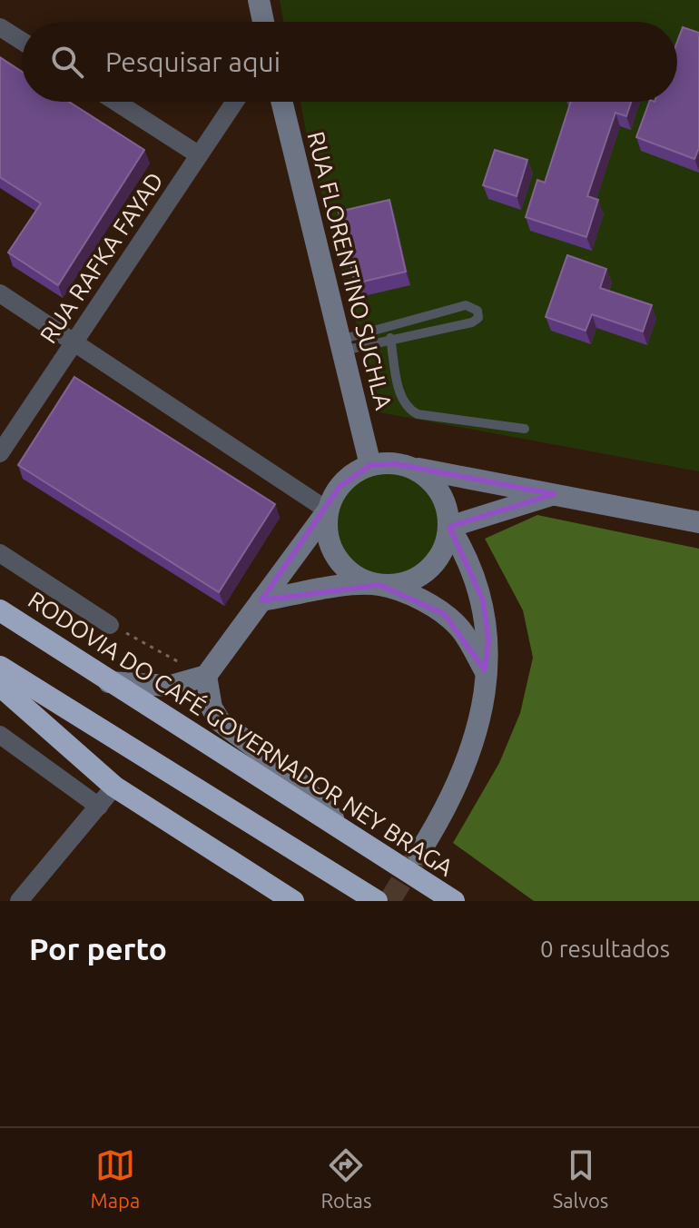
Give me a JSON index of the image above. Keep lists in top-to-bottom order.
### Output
{
  "streets": {
    "highway": ["RODOVIA DO CAFÉ GOVERNADOR NEY BRAGA"],
    "main road": ["RUA FLORENTINO SUCHLA"],
    "street": ["RUA RAFKA FAYAD"]
  },
  "page": {
    "search": "Pesquisar aqui",
    "heading": ["Por perto", "0 resultados"],
    "nav": ["Mapa", "Rotas", "Salvos"]
  }
}
